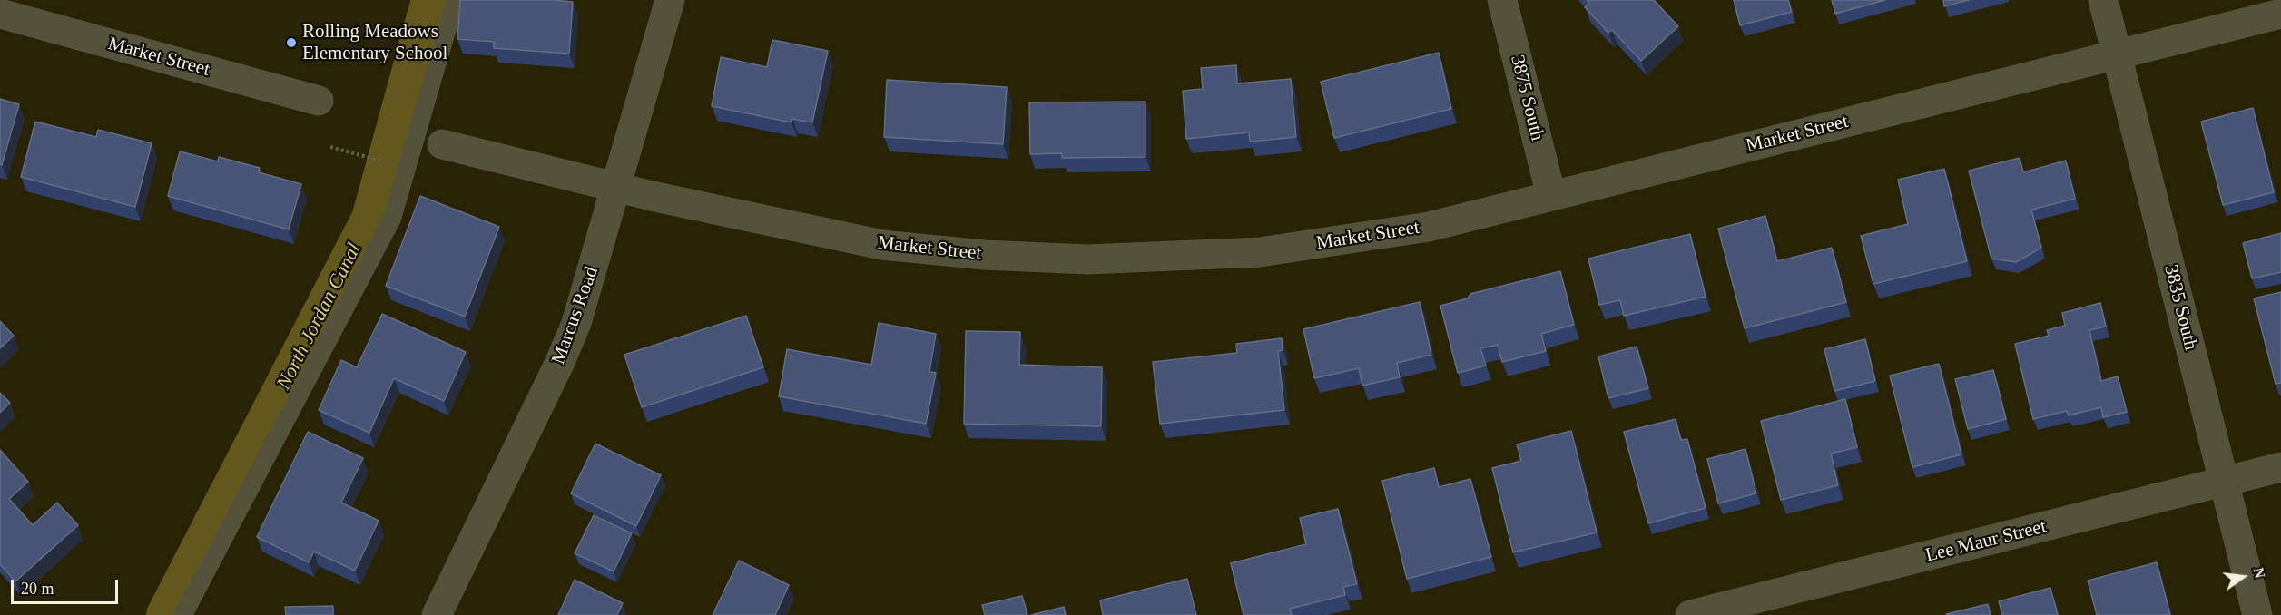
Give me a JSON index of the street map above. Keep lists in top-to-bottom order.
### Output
{
  "streets": {
    "street": [
      "Market Street",
      "3875 South",
      "3835 South",
      "Marcus Road",
      "Lee Maur Street"
    ]
  },
  "crossings": [
    ["Market Street", "3875 South"],
    ["Market Street", "3835 South"],
    ["Market Street", "Marcus Road"],
    ["3835 South", "Lee Maur Street"]
  ],
  "water": ["North Jordan Canal"],
  "places": ["Rolling Meadows Elementary School"],
  "scale_bar": "20 m",
  "north": "right"
}
